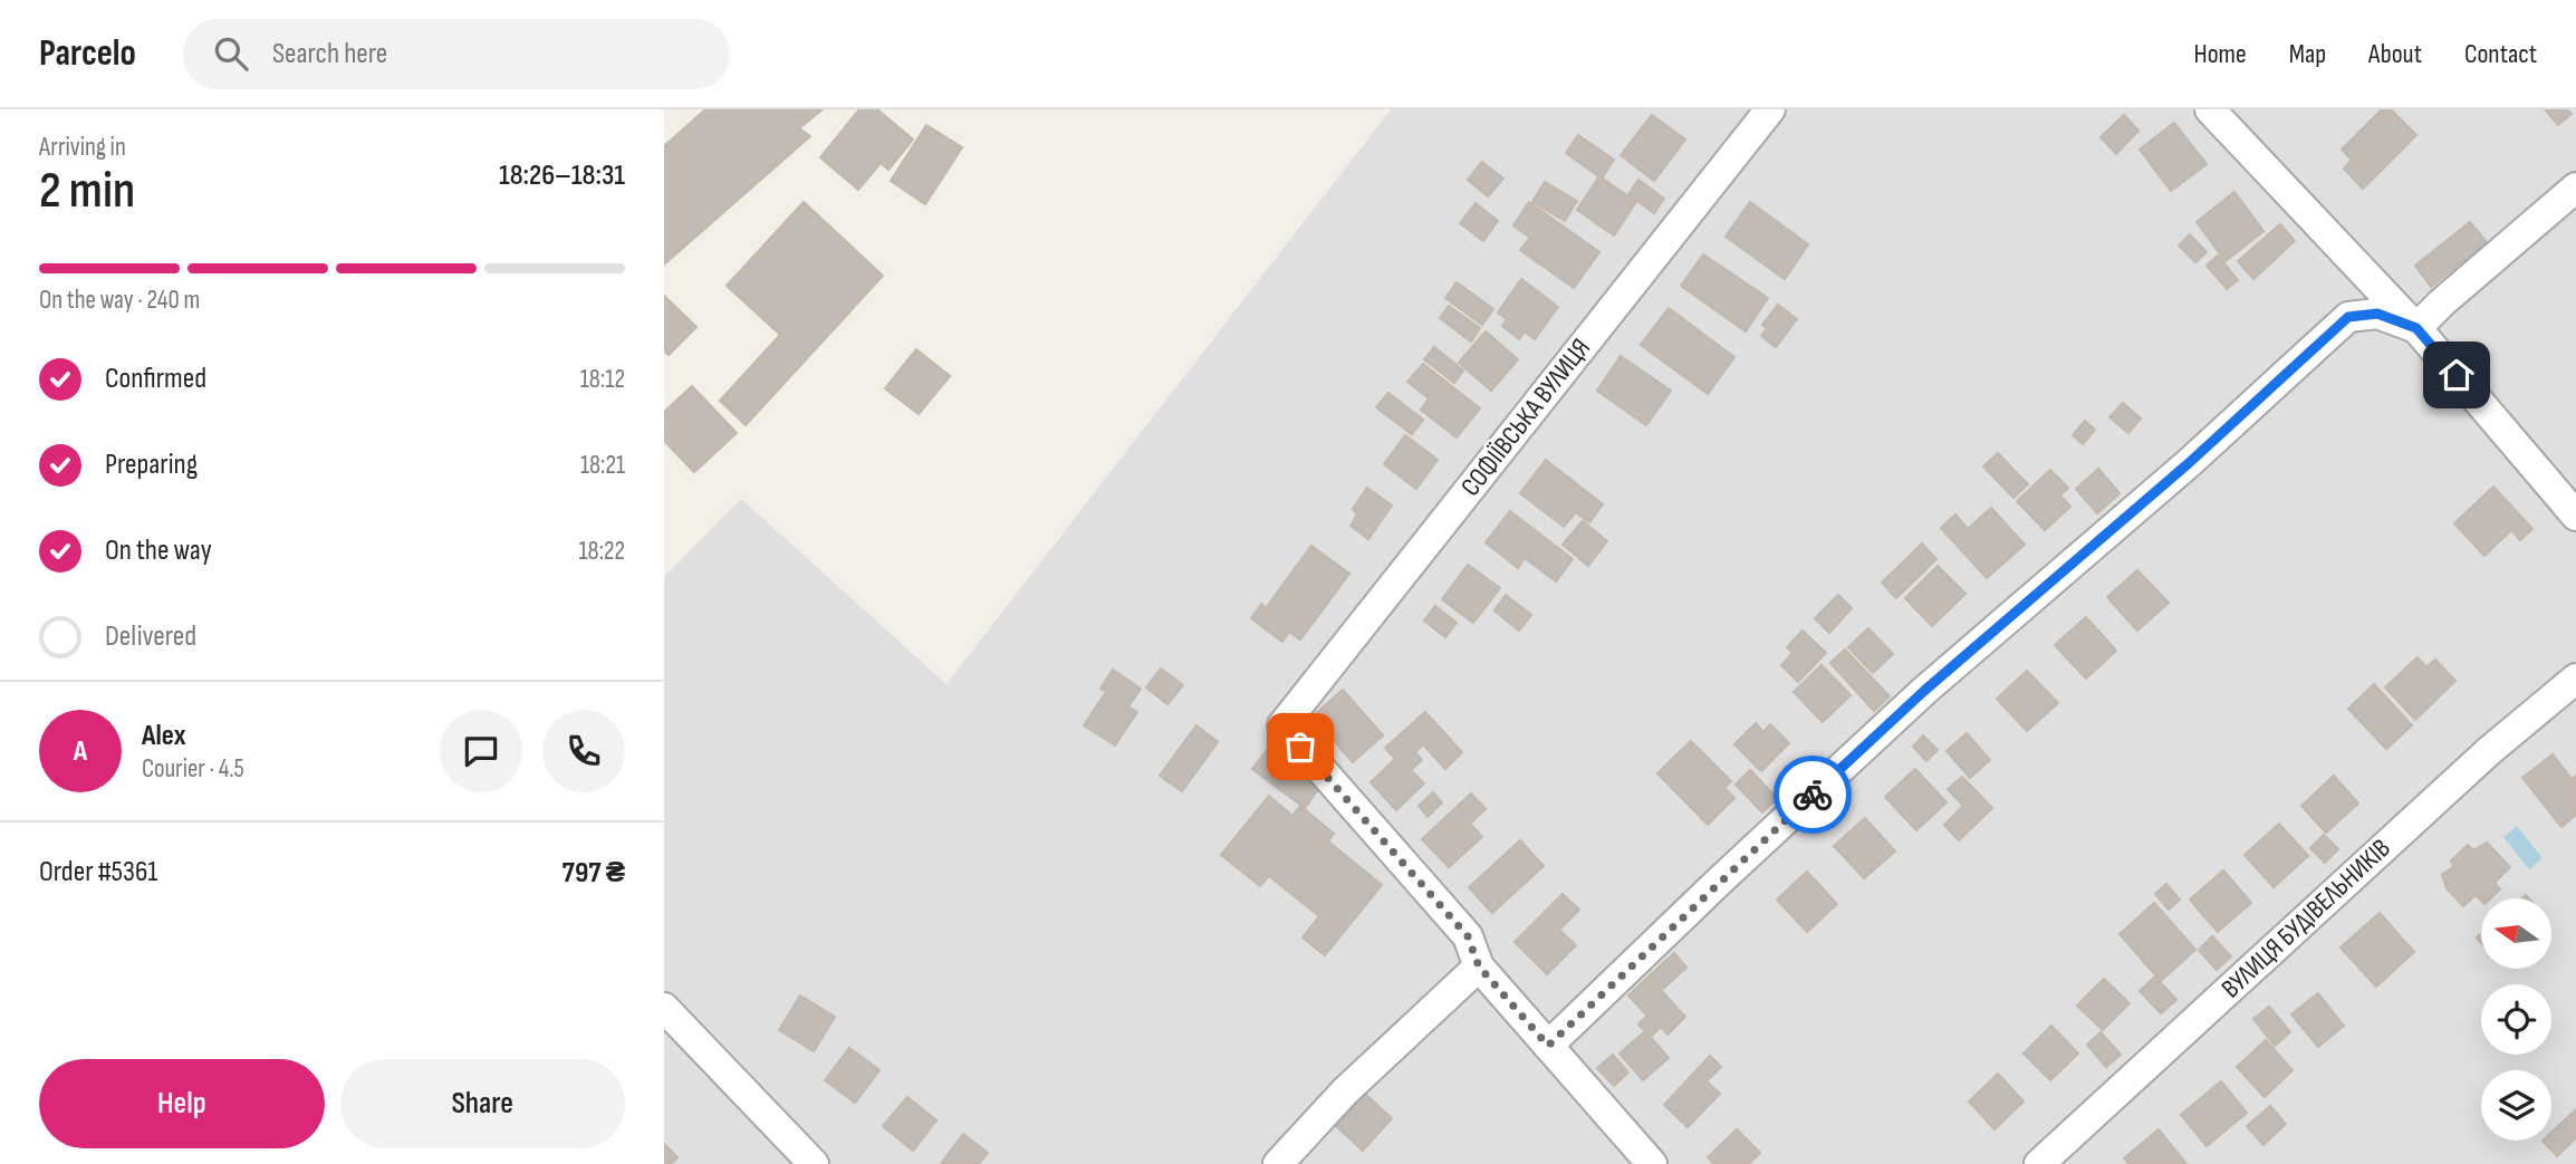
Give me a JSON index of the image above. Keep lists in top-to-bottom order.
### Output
{
  "streets": {
    "street": ["СОФІЇВСЬКА ВУЛИЦЯ", "ВУЛИЦЯ БУДІВЕЛЬНИКІВ"]
  },
  "north": "left",
  "page": {
    "header": "Parcelo",
    "search": "Search here",
    "nav": [
      "Home",
      "Map",
      "About",
      "Contact"
    ],
    "heading": ["2 min", "Arriving in", "18:26–18:31"],
    "panel": [
      "Alex",
      "Courier · 4.5",
      "Order #5361",
      "797 ₴"
    ],
    "bar": "On the way · 240 m",
    "list": [
      ["Confirmed", "18:12"],
      ["Preparing", "18:21"],
      ["On the way", "18:22"],
      "Delivered"
    ],
    "round": "A",
    "buttons": ["Help", "Share"]
  }
}
